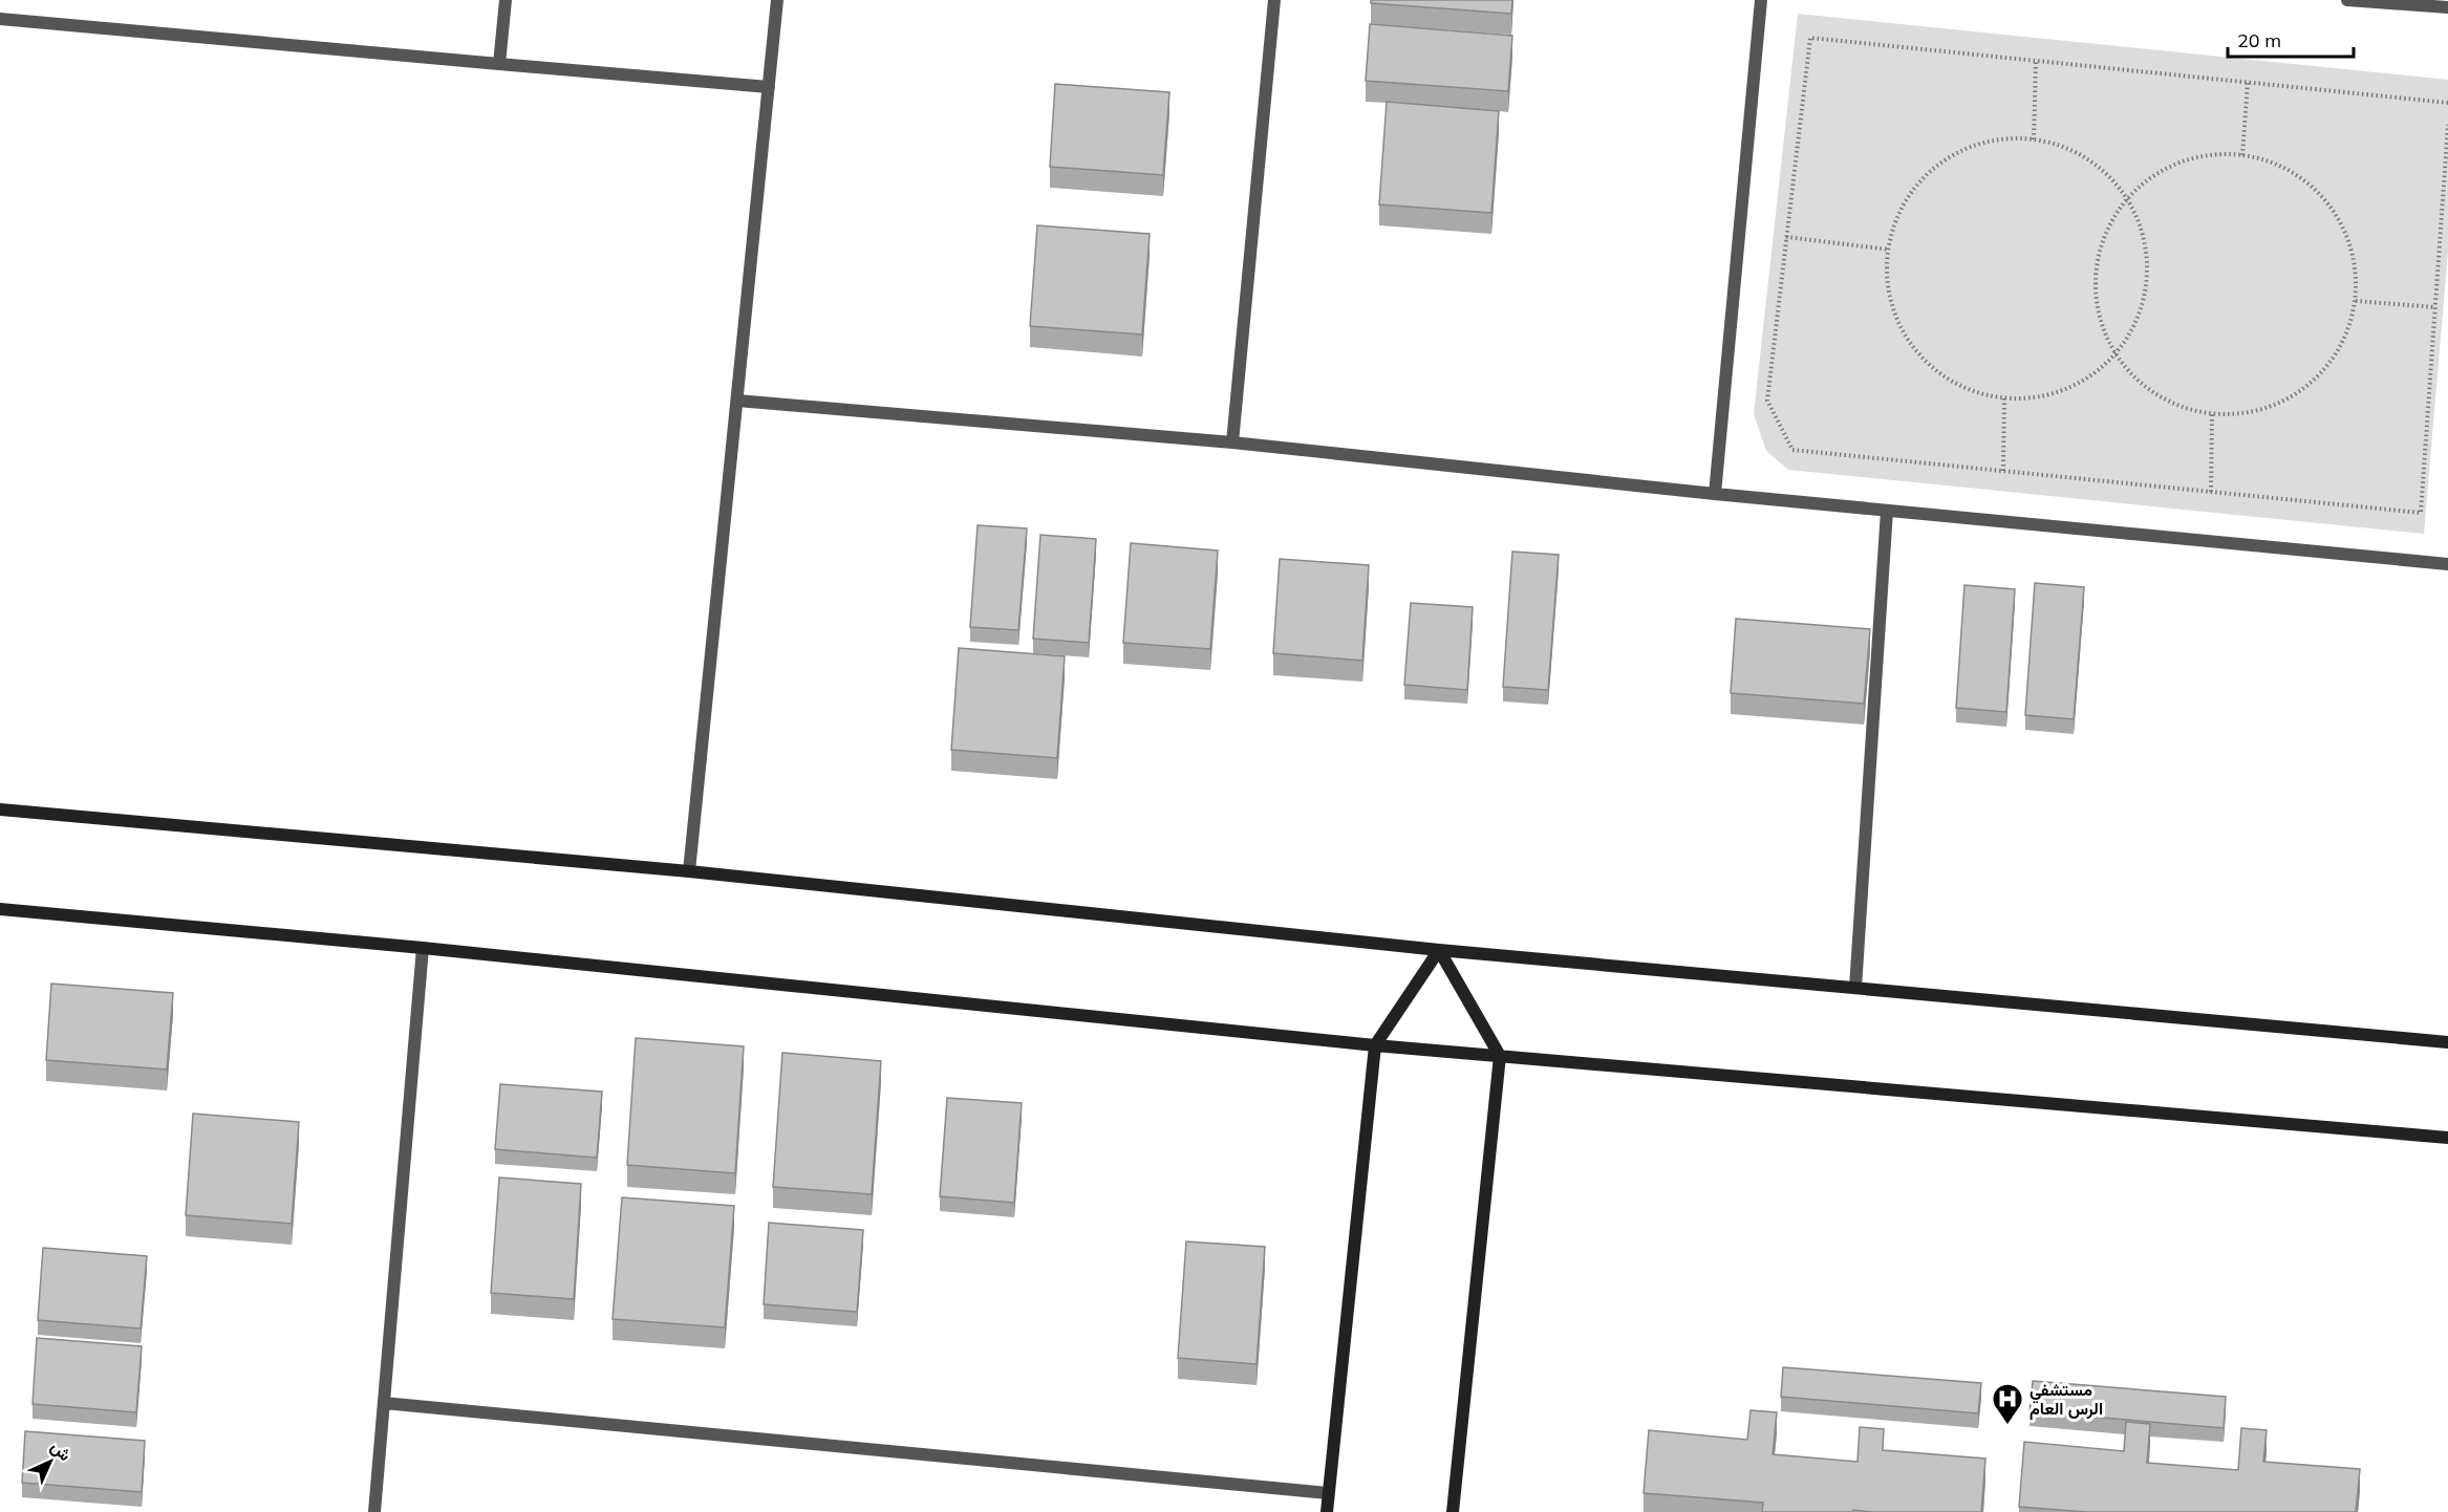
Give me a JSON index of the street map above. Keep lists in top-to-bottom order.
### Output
{
  "places": {
    "hospital": ["مستشفي الرس العام"]
  },
  "scale_bar": "20 m",
  "north": "top right"
}
